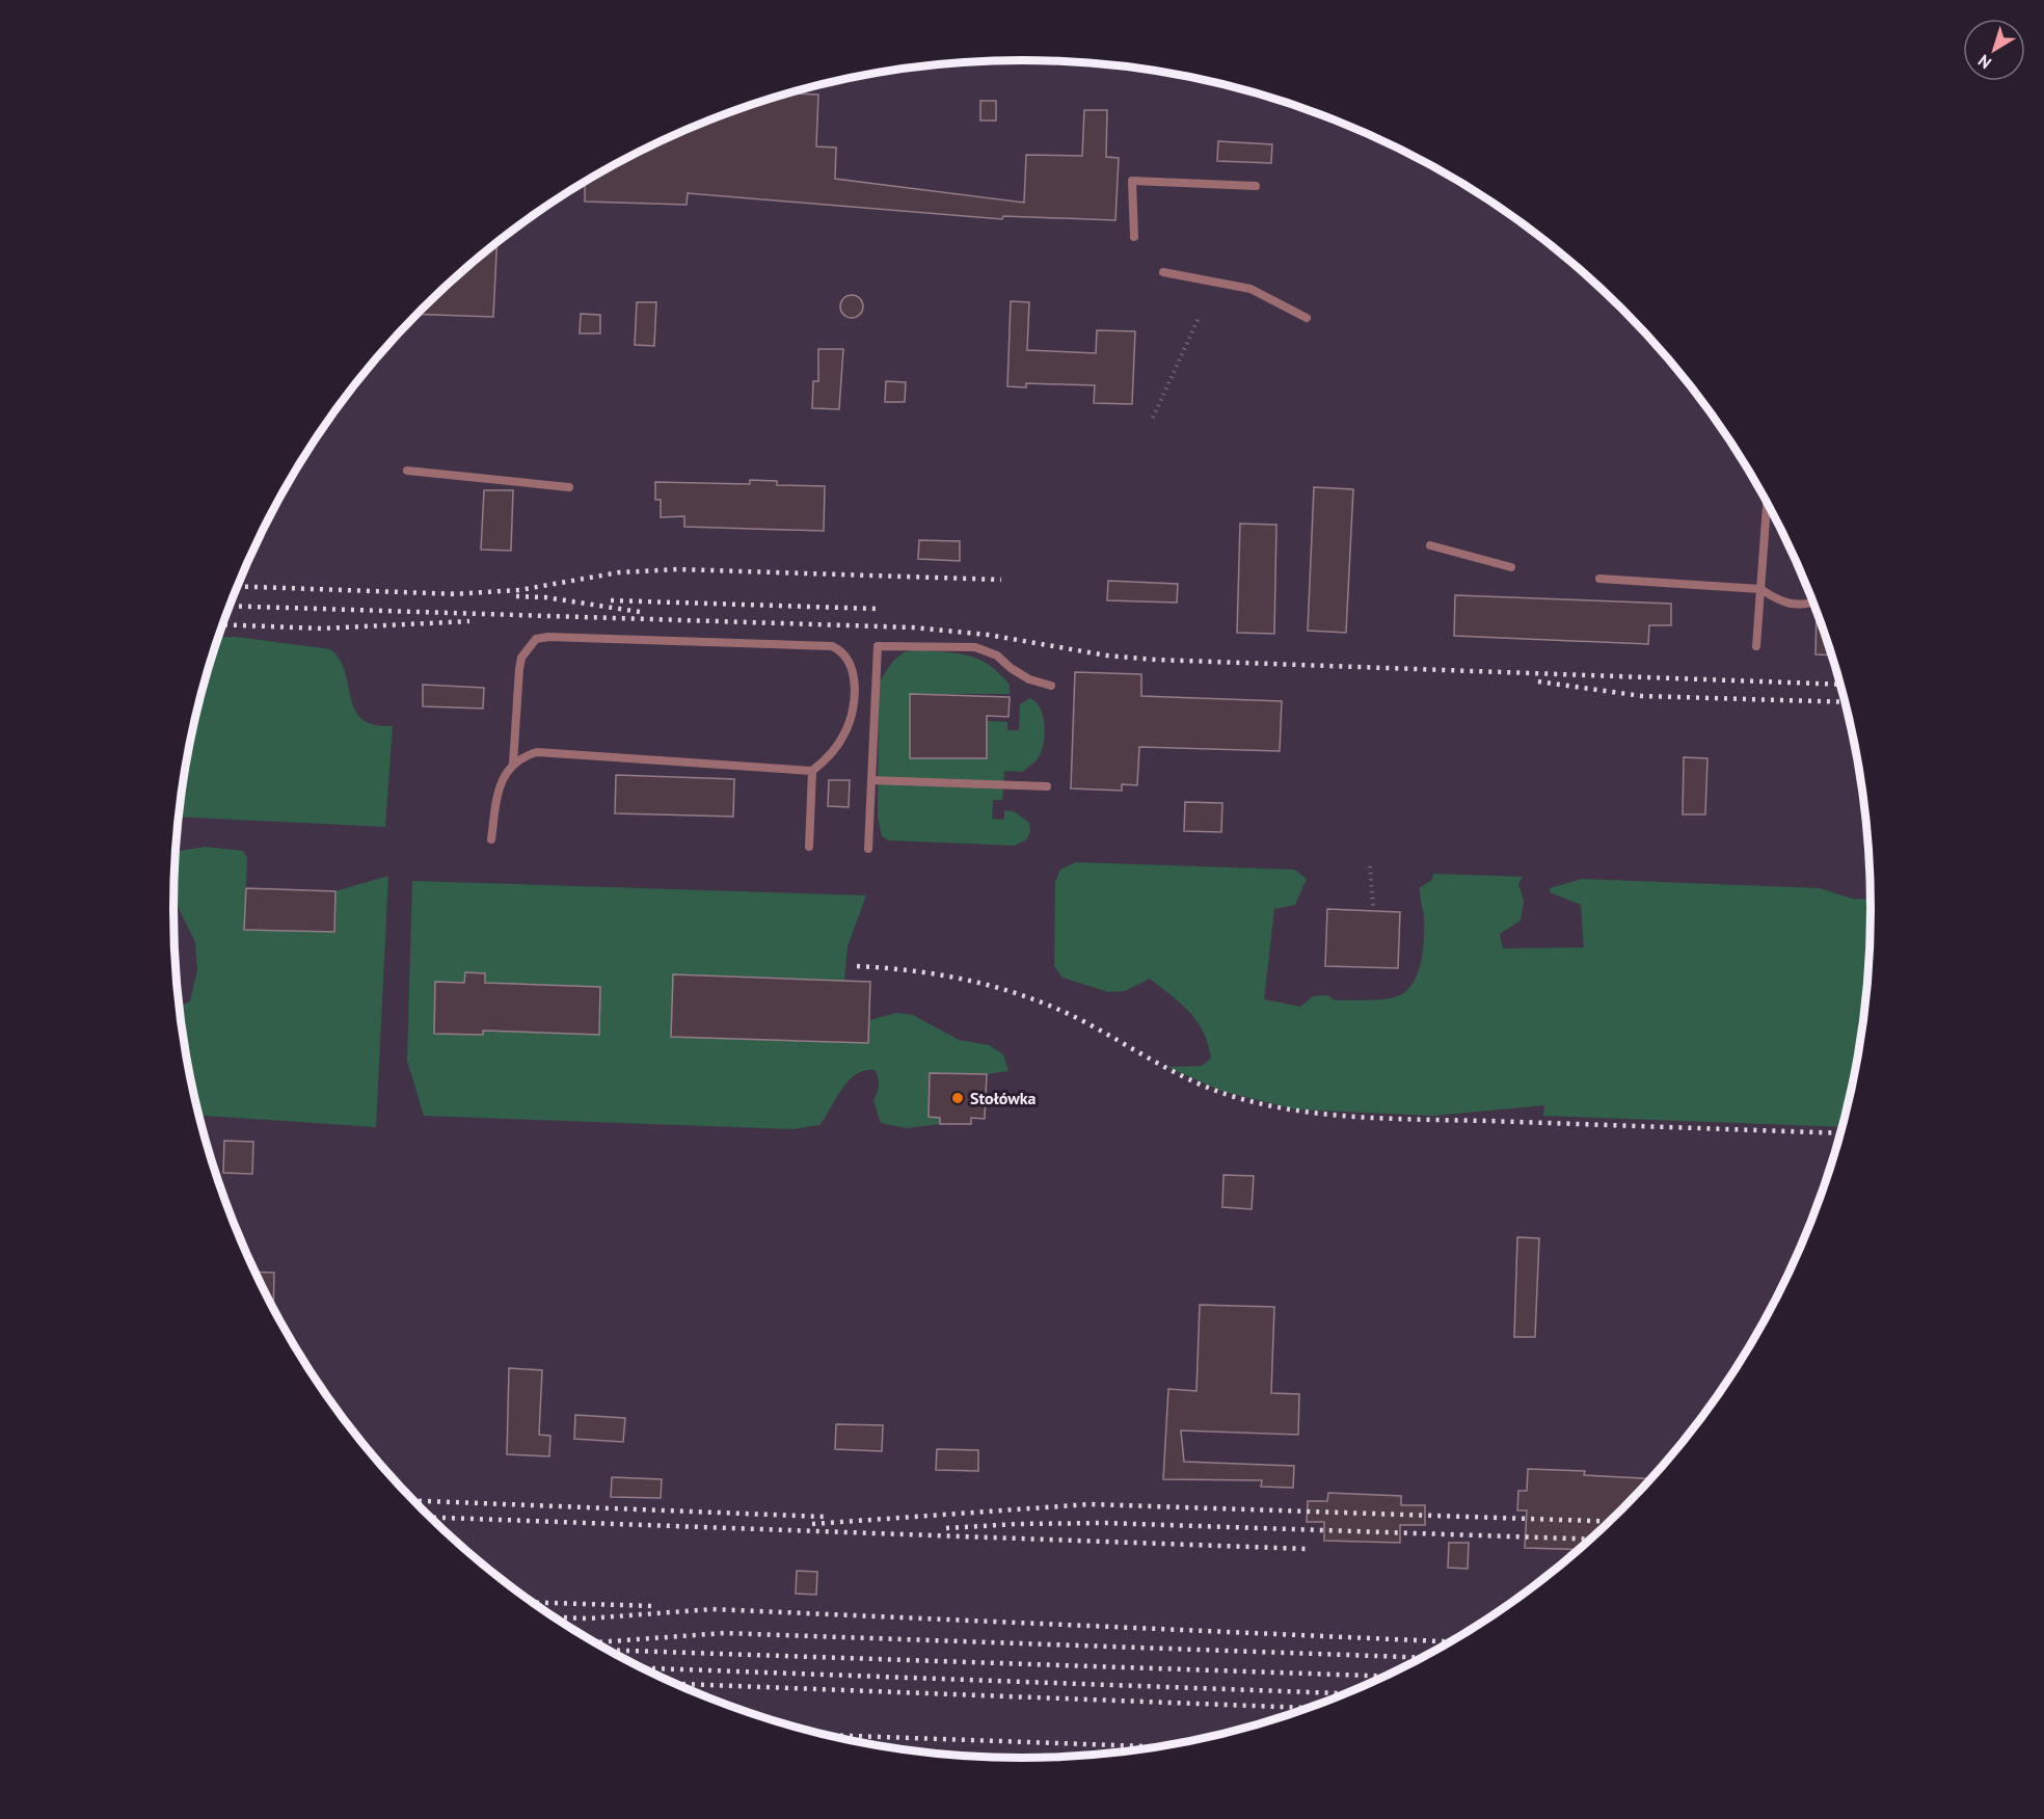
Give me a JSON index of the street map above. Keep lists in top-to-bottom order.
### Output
{
  "places": ["Stołówka"],
  "north": "bottom left"
}
